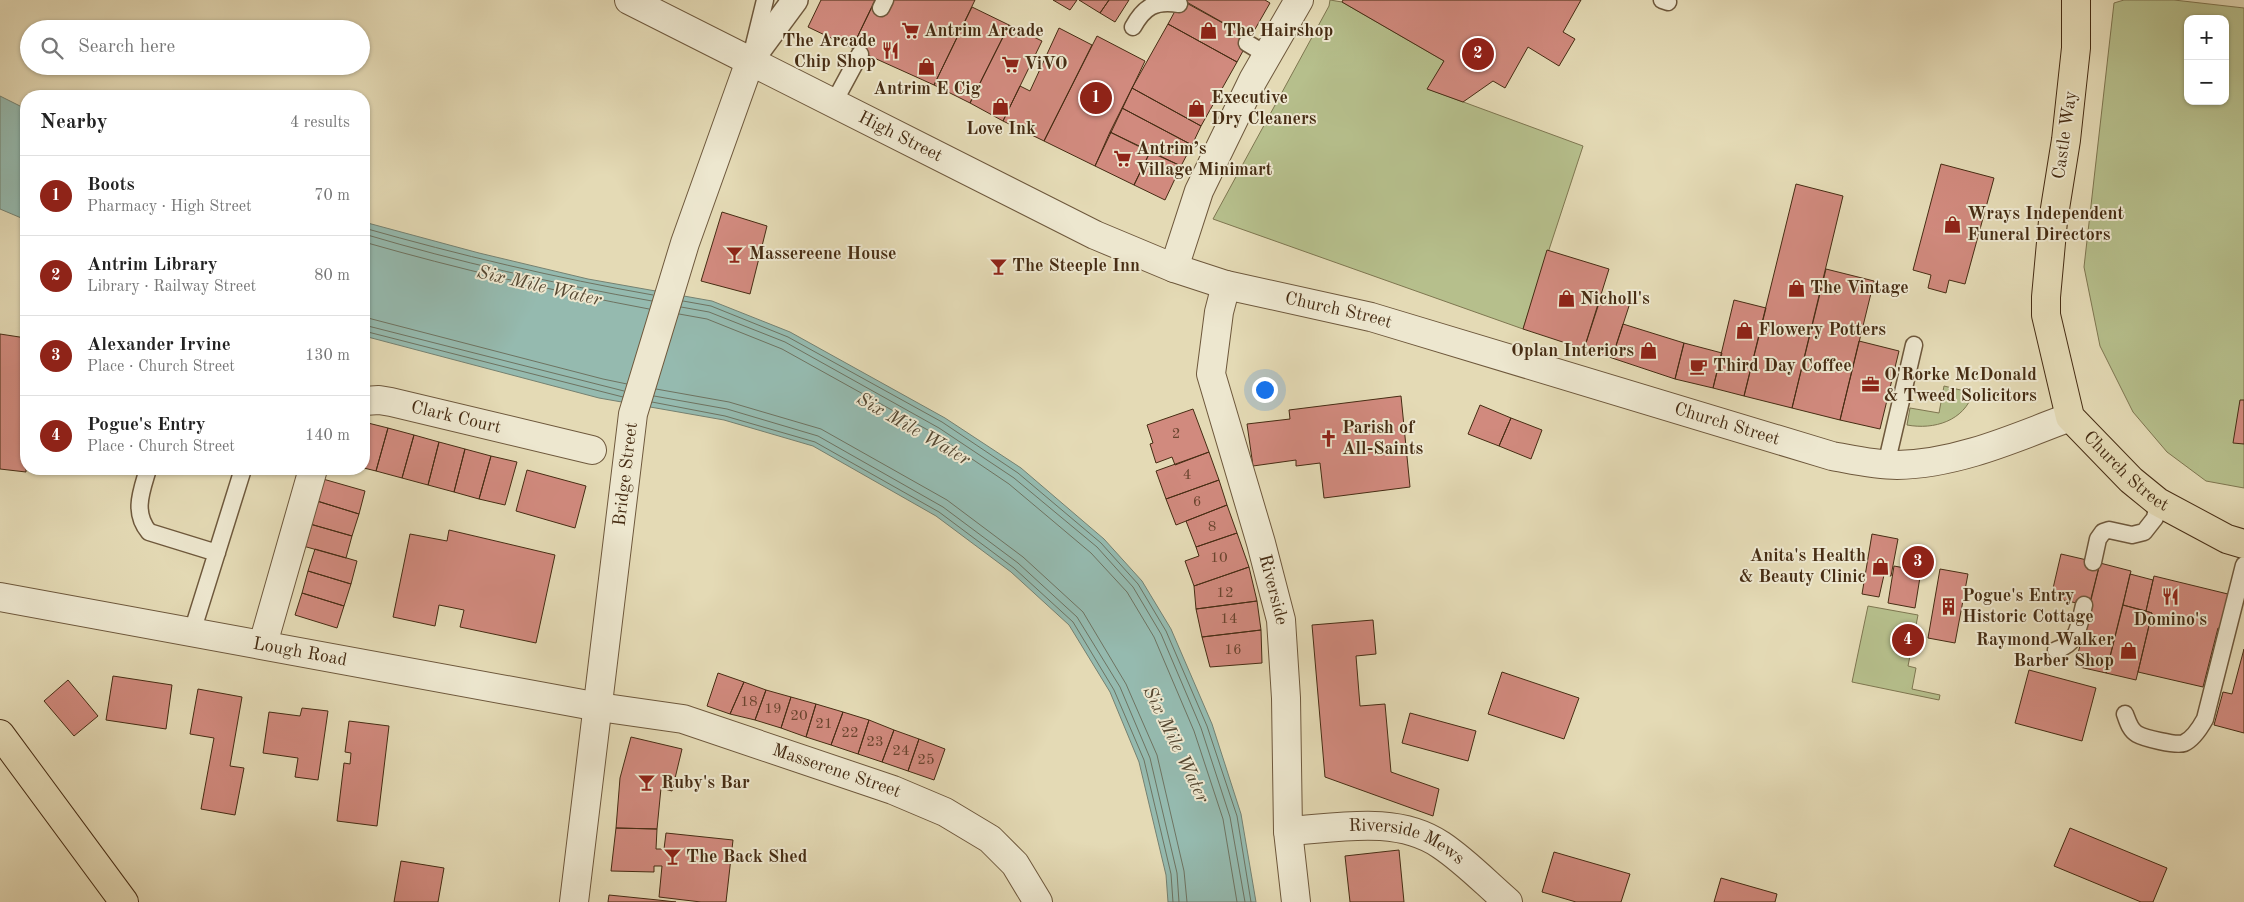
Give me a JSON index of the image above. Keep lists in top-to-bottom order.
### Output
{
  "streets": {
    "main road": ["Castle Way", "Church Street"],
    "street": [
      "High Street",
      "Clark Court",
      "Bridge Street",
      "Riverside",
      "Lough Road",
      "Masserene Street",
      "Riverside Mews"
    ]
  },
  "crossings": [
    ["Castle Way", "Church Street"],
    ["High Street", "Church Street"],
    ["High Street", "Bridge Street"],
    ["Church Street", "Riverside"],
    ["Bridge Street", "Lough Road"],
    ["Bridge Street", "Masserene Street"],
    ["Riverside", "Riverside Mews"],
    ["Lough Road", "Masserene Street"]
  ],
  "water": ["Six Mile Water"],
  "places": {
    "supermarket": ["Antrim Arcade", "ViVO", "Antrim’s Village Minimart"],
    "shop": [
      "The Hairshop",
      "Antrim E Cig",
      "Love Ink",
      "Executive Dry Cleaners",
      "Wrays Independent Funeral Directors",
      "The Vintage",
      "Nicholl's",
      "Flowery Potters",
      "Oplan Interiors",
      "Anita's Health & Beauty Clinic",
      "Raymond Walker Barber Shop"
    ],
    "restaurant": ["The Arcade Chip Shop", "Domino's"],
    "bar": [
      "Massereene House",
      "The Steeple Inn",
      "Ruby's Bar",
      "The Back Shed"
    ],
    "cafe": ["Third Day Coffee"],
    "office": ["O'Rorke McDonald & Tweed Solicitors"],
    "church": ["Parish of All-Saints"],
    "building": ["Pogue's Entry Historic Cottage"]
  },
  "house_numbers": [
    "2",
    "4",
    "6",
    "8",
    "10",
    "12",
    "14",
    "16",
    "18",
    "19",
    "20",
    "21",
    "22",
    "23",
    "24",
    "25"
  ],
  "page": {
    "map_buttons": ["+", "−"],
    "search": "Search here",
    "pins": [
      "2",
      "1",
      "3",
      "4"
    ],
    "heading": ["Nearby", "4 results"],
    "list": [
      {
        "mark": "1",
        "name": "Boots",
        "note": "Pharmacy · High Street",
        "value": "70 m"
      },
      {
        "mark": "2",
        "name": "Antrim Library",
        "note": "Library · Railway Street",
        "value": "80 m"
      },
      {
        "mark": "3",
        "name": "Alexander Irvine",
        "note": "Place · Church Street",
        "value": "130 m"
      },
      {
        "mark": "4",
        "name": "Pogue's Entry",
        "note": "Place · Church Street",
        "value": "140 m"
      }
    ]
  }
}
